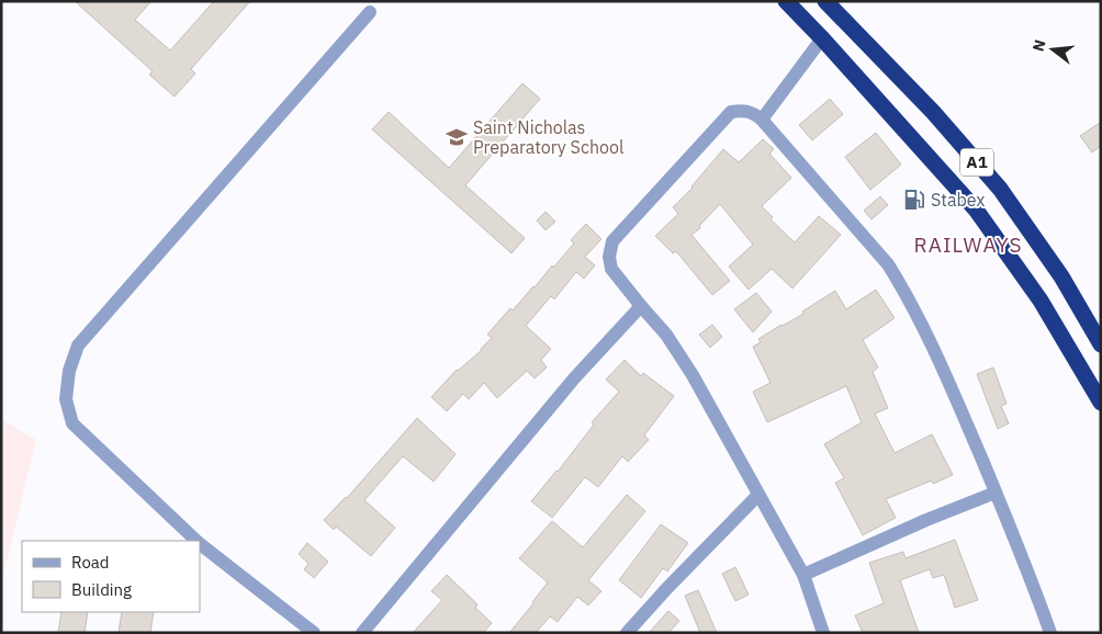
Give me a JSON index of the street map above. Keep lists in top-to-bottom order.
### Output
{
  "streets": {
    "highway": ["A1"]
  },
  "districts": ["RAILWAYS"],
  "places": {
    "school or university": ["Saint Nicholas Preparatory School"],
    "fuel station": ["Stabex"]
  },
  "legend": ["Road", "Building"],
  "north": "left"
}
